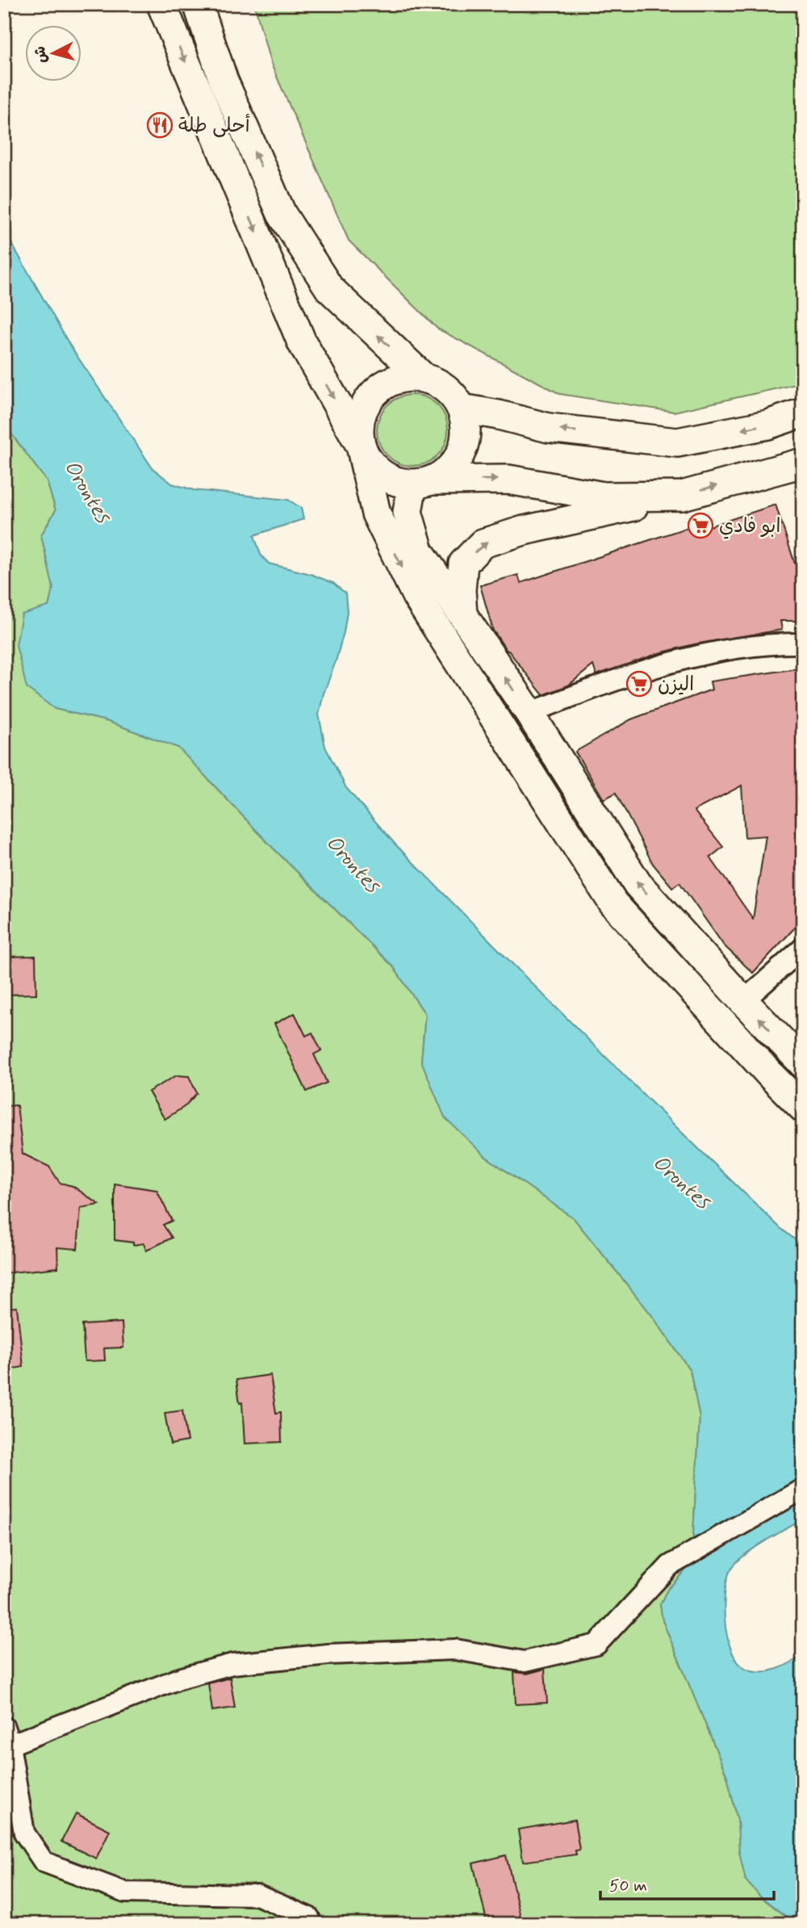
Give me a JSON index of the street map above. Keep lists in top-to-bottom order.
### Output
{
  "water": ["Orontes"],
  "places": {
    "restaurant": ["أحلى طلة"],
    "supermarket": ["ابو فادي", "اليزن"]
  },
  "scale_bar": "50 m",
  "north": "left"
}
